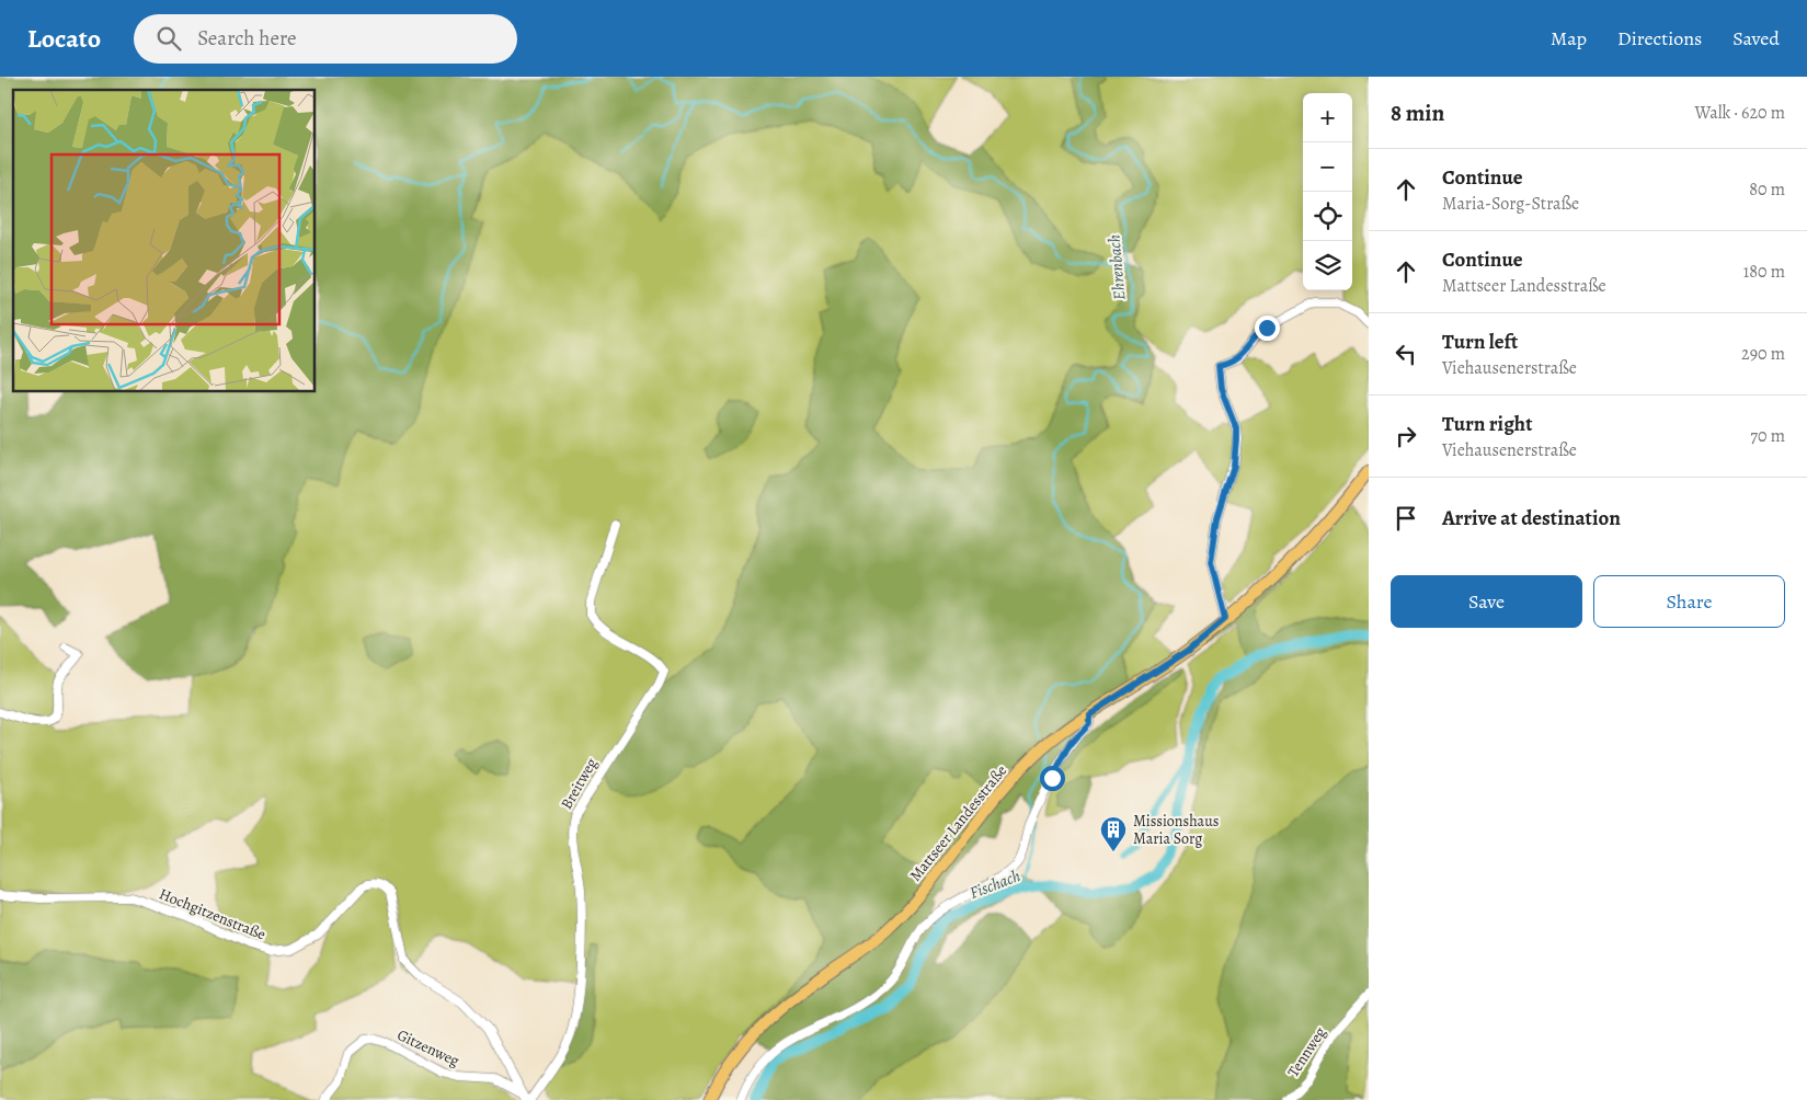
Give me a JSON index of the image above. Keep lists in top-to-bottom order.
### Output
{
  "streets": {
    "main road": ["Mattseer Landesstraße"],
    "street": [
      "Breitweg",
      "Hochgitzenstraße",
      "Gitzenweg",
      "Tennweg"
    ]
  },
  "crossings": [
    ["Hochgitzenstraße", "Gitzenweg"]
  ],
  "water": ["Ehrenbach", "Fischach"],
  "places": {
    "building": ["Missionshaus Maria Sorg"]
  },
  "page": {
    "header": "Locato",
    "search": "Search here",
    "nav": ["Map", "Directions", "Saved"],
    "heading": ["8 min", "Walk · 620 m"],
    "map_buttons": ["+", "−"],
    "list": [
      ["Continue", "Maria-Sorg-Straße", "80 m"],
      ["Continue", "Mattseer Landesstraße", "180 m"],
      ["Turn left", "Viehausenerstraße", "290 m"],
      ["Turn right", "Viehausenerstraße", "70 m"],
      "Arrive at destination"
    ],
    "buttons": ["Save", "Share"]
  }
}
